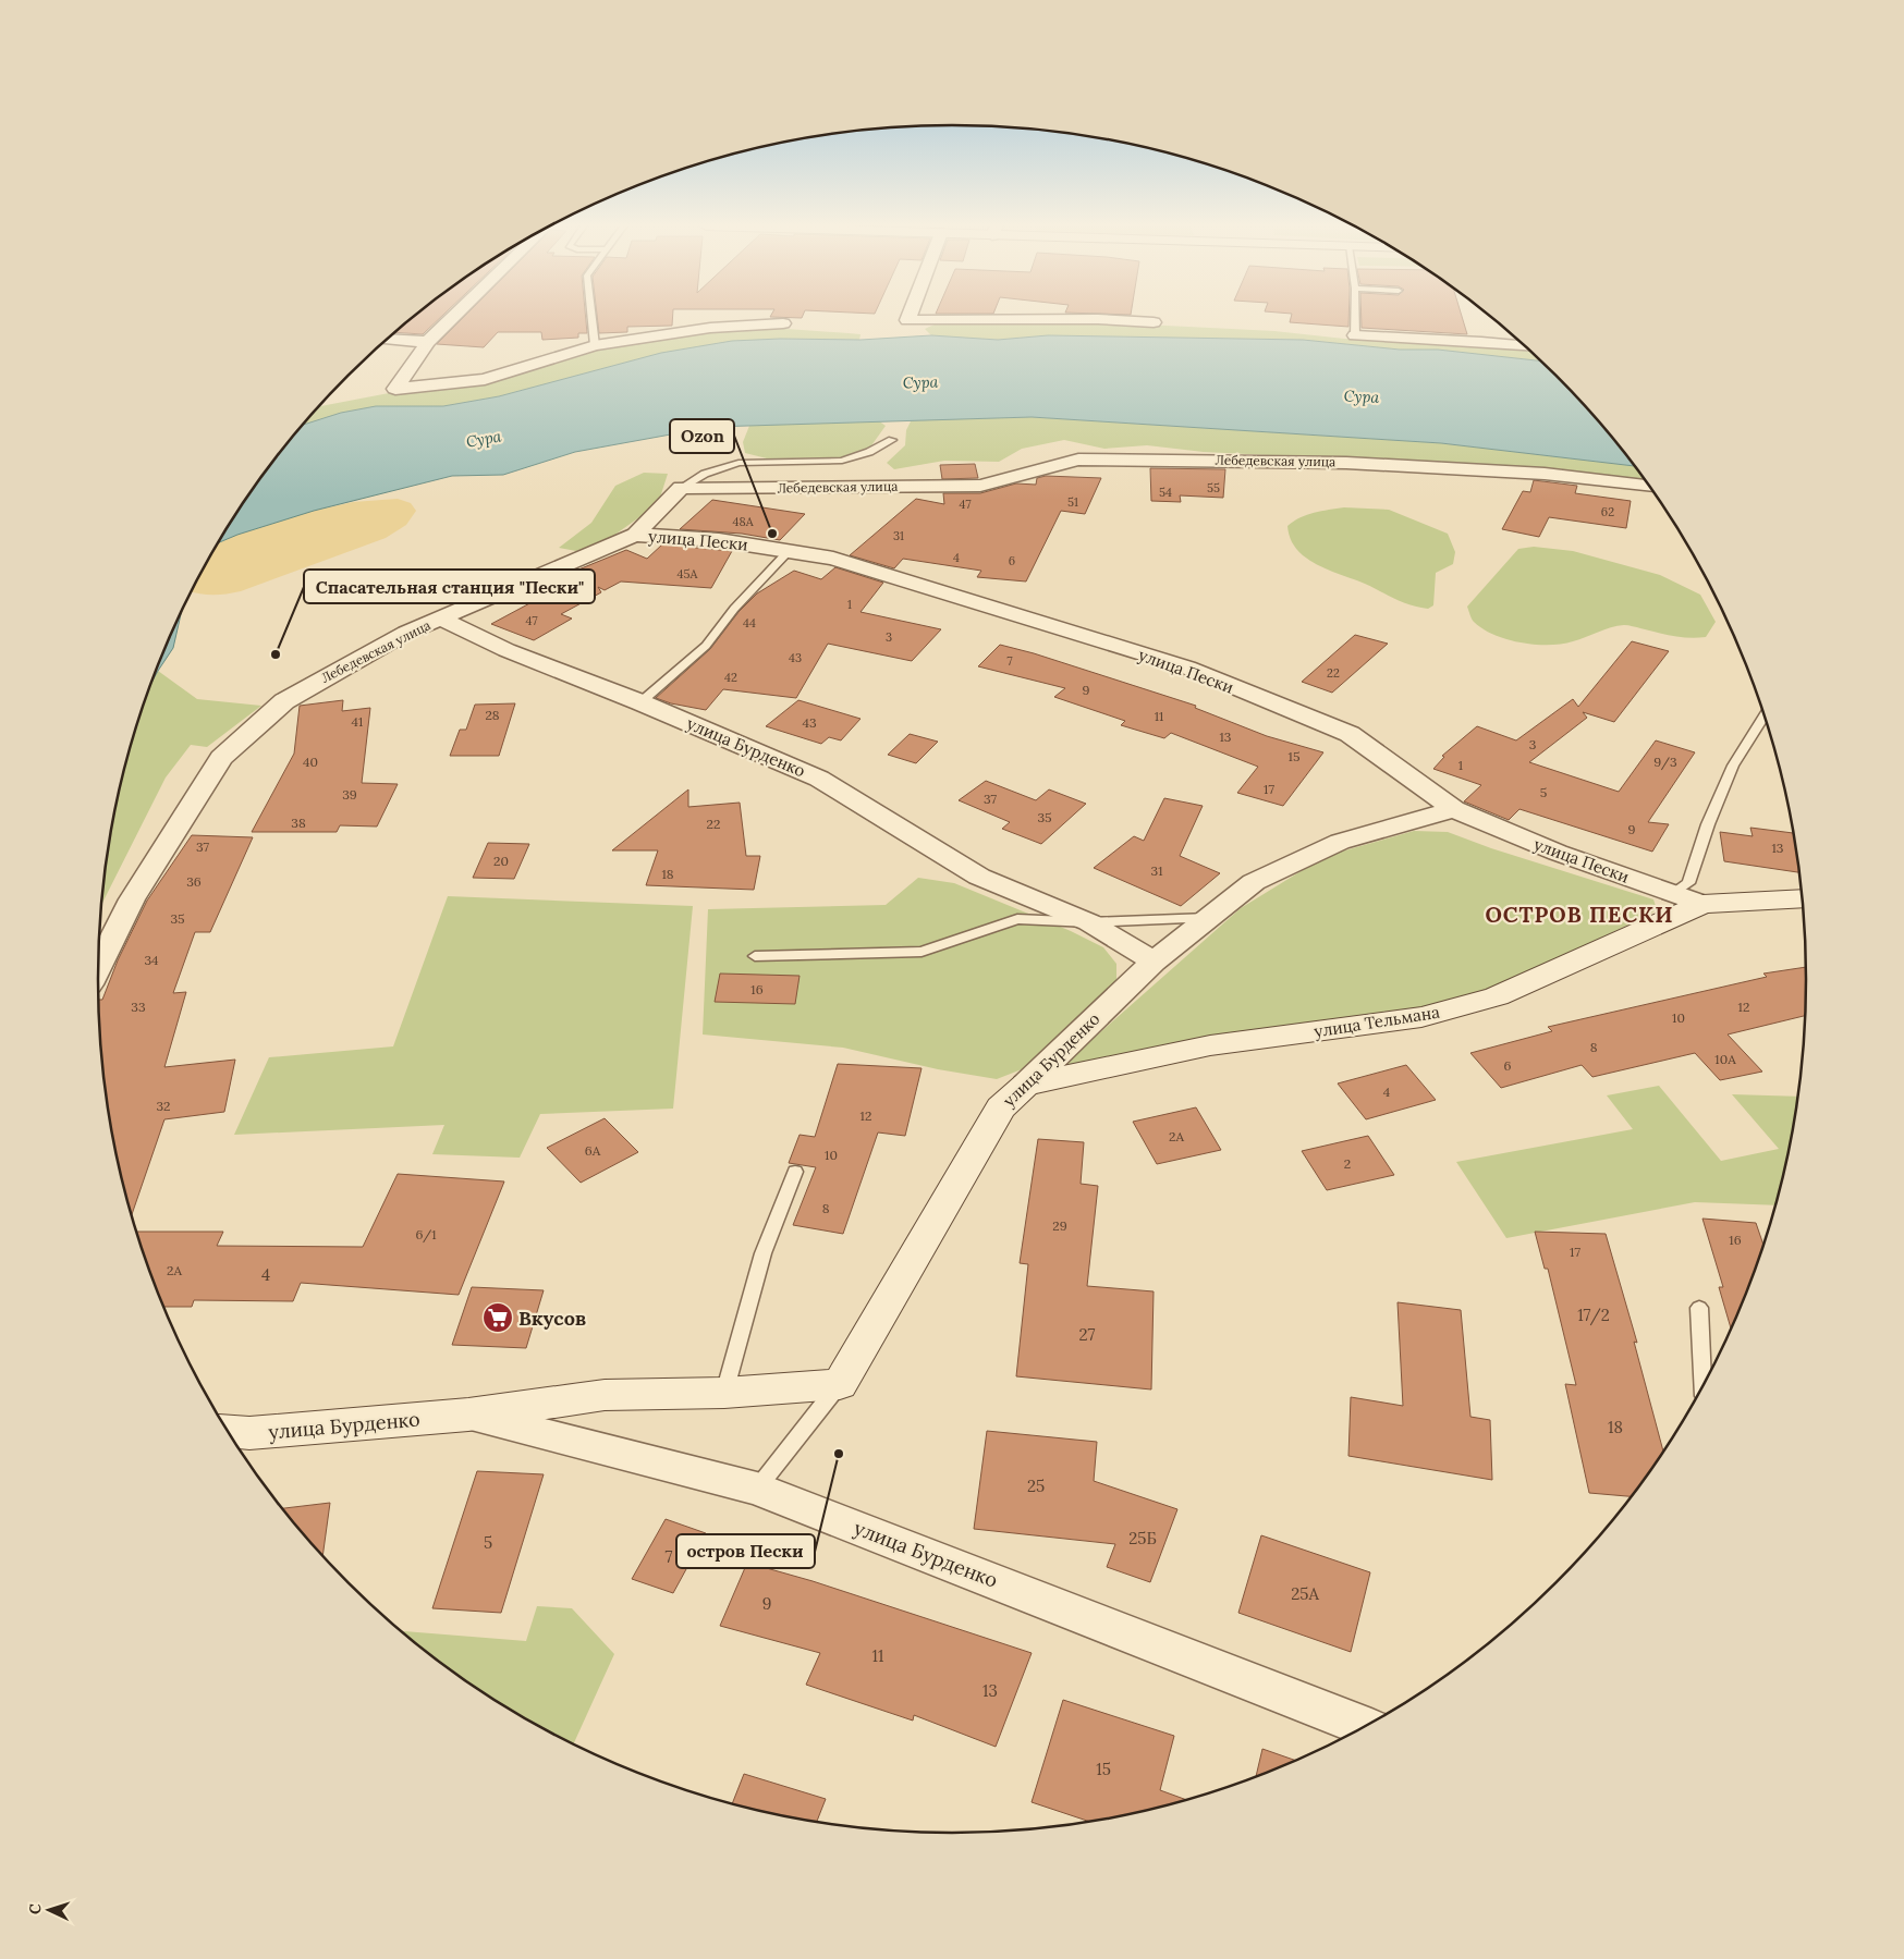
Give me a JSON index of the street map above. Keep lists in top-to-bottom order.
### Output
{
  "streets": {
    "street": [
      "Лебедевская улица",
      "улица Пески",
      "улица Бурденко",
      "улица Тельмана"
    ]
  },
  "crossings": [
    ["Лебедевская улица", "улица Пески"],
    ["Лебедевская улица", "улица Бурденко"],
    ["улица Пески", "улица Бурденко"],
    ["улица Пески", "улица Тельмана"],
    ["улица Бурденко", "улица Тельмана"]
  ],
  "districts": ["ОСТРОВ ПЕСКИ"],
  "water": ["Сура"],
  "places": {
    "other": ["Ozon", "Спасательная станция \"Пески\"", "остров Пески"],
    "supermarket": ["Вкусов"]
  },
  "house_numbers": [
    "55",
    "54",
    "51",
    "47",
    "62",
    "48А",
    "31",
    "4",
    "6",
    "45А",
    "1",
    "47",
    "44",
    "3",
    "43",
    "7",
    "22",
    "42",
    "9",
    "28",
    "11",
    "41",
    "43",
    "13",
    "3",
    "15",
    "40",
    "9/3",
    "1",
    "17",
    "5",
    "39",
    "37",
    "35",
    "38",
    "22",
    "9",
    "37",
    "13",
    "20",
    "31",
    "18",
    "36",
    "35",
    "34",
    "16",
    "33",
    "12",
    "10",
    "8",
    "10А",
    "6",
    "4",
    "32",
    "12",
    "2А",
    "6А",
    "10",
    "2",
    "8",
    "29",
    "6/1",
    "16",
    "17",
    "2А",
    "4",
    "17/2",
    "27",
    "18",
    "25",
    "25Б",
    "5",
    "7",
    "25А",
    "9",
    "11",
    "13",
    "15"
  ],
  "north": "left"
}
